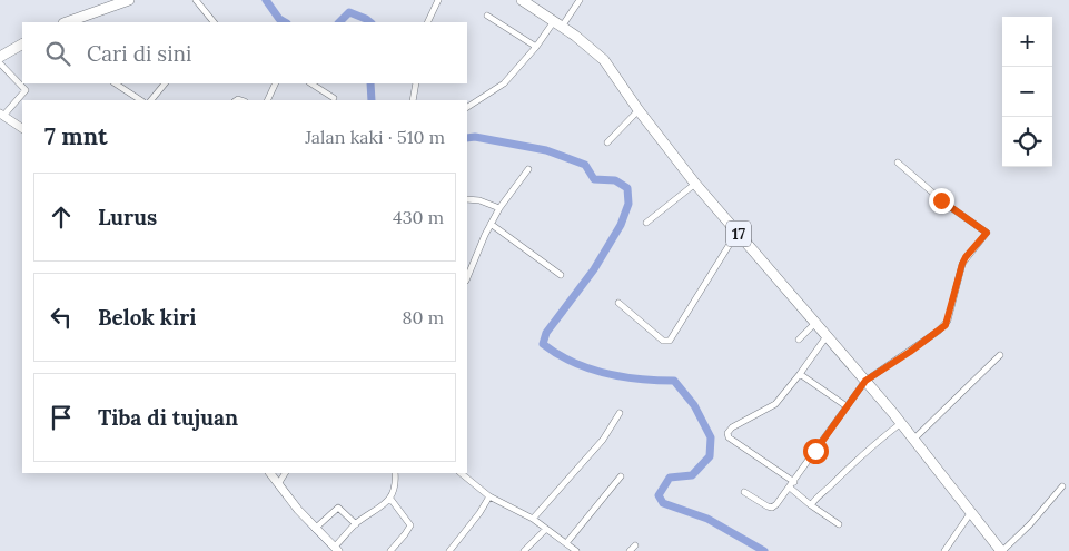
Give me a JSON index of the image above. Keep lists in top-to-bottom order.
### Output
{
  "streets": {
    "highway": ["17"]
  },
  "page": {
    "map_buttons": ["+", "−"],
    "search": "Cari di sini",
    "heading": ["7 mnt", "Jalan kaki · 510 m"],
    "list": [
      ["Lurus", "430 m"],
      ["Belok kiri", "80 m"],
      "Tiba di tujuan"
    ]
  }
}
